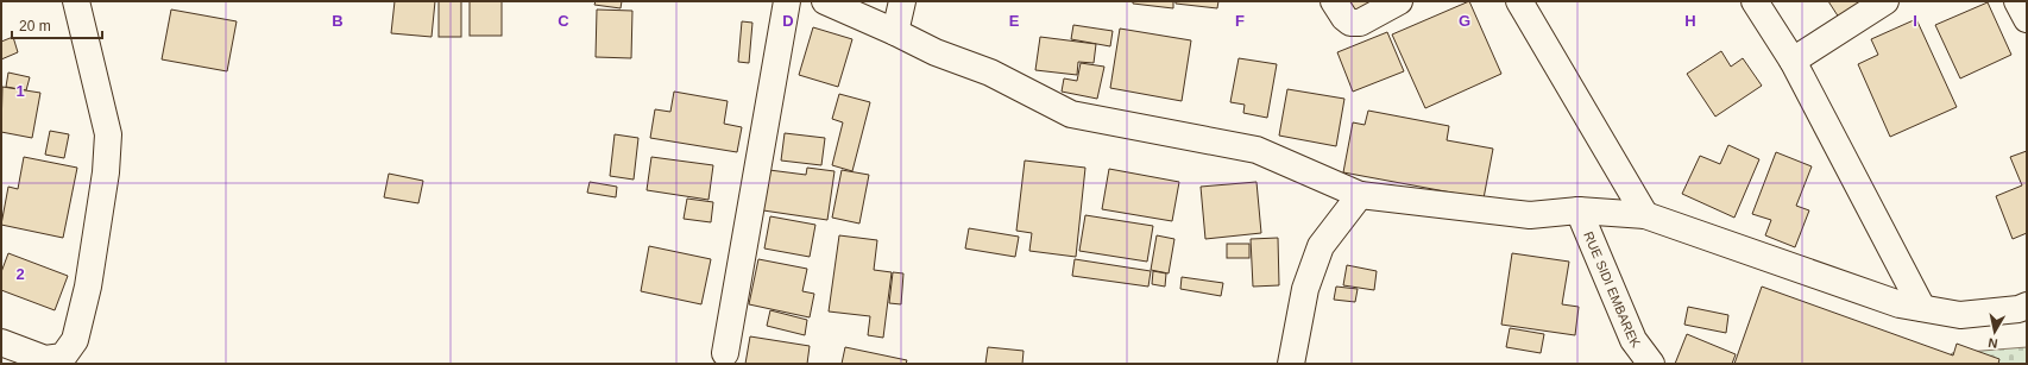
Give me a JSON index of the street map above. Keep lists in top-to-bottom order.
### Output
{
  "streets": {
    "street": ["RUE SIDI EMBAREK"]
  },
  "scale_bar": "20 m",
  "north": "bottom",
  "grid": {
    "columns": [
      "B",
      "C",
      "D",
      "E",
      "F",
      "G",
      "H",
      "I"
    ],
    "rows": ["1", "2"]
  }
}
